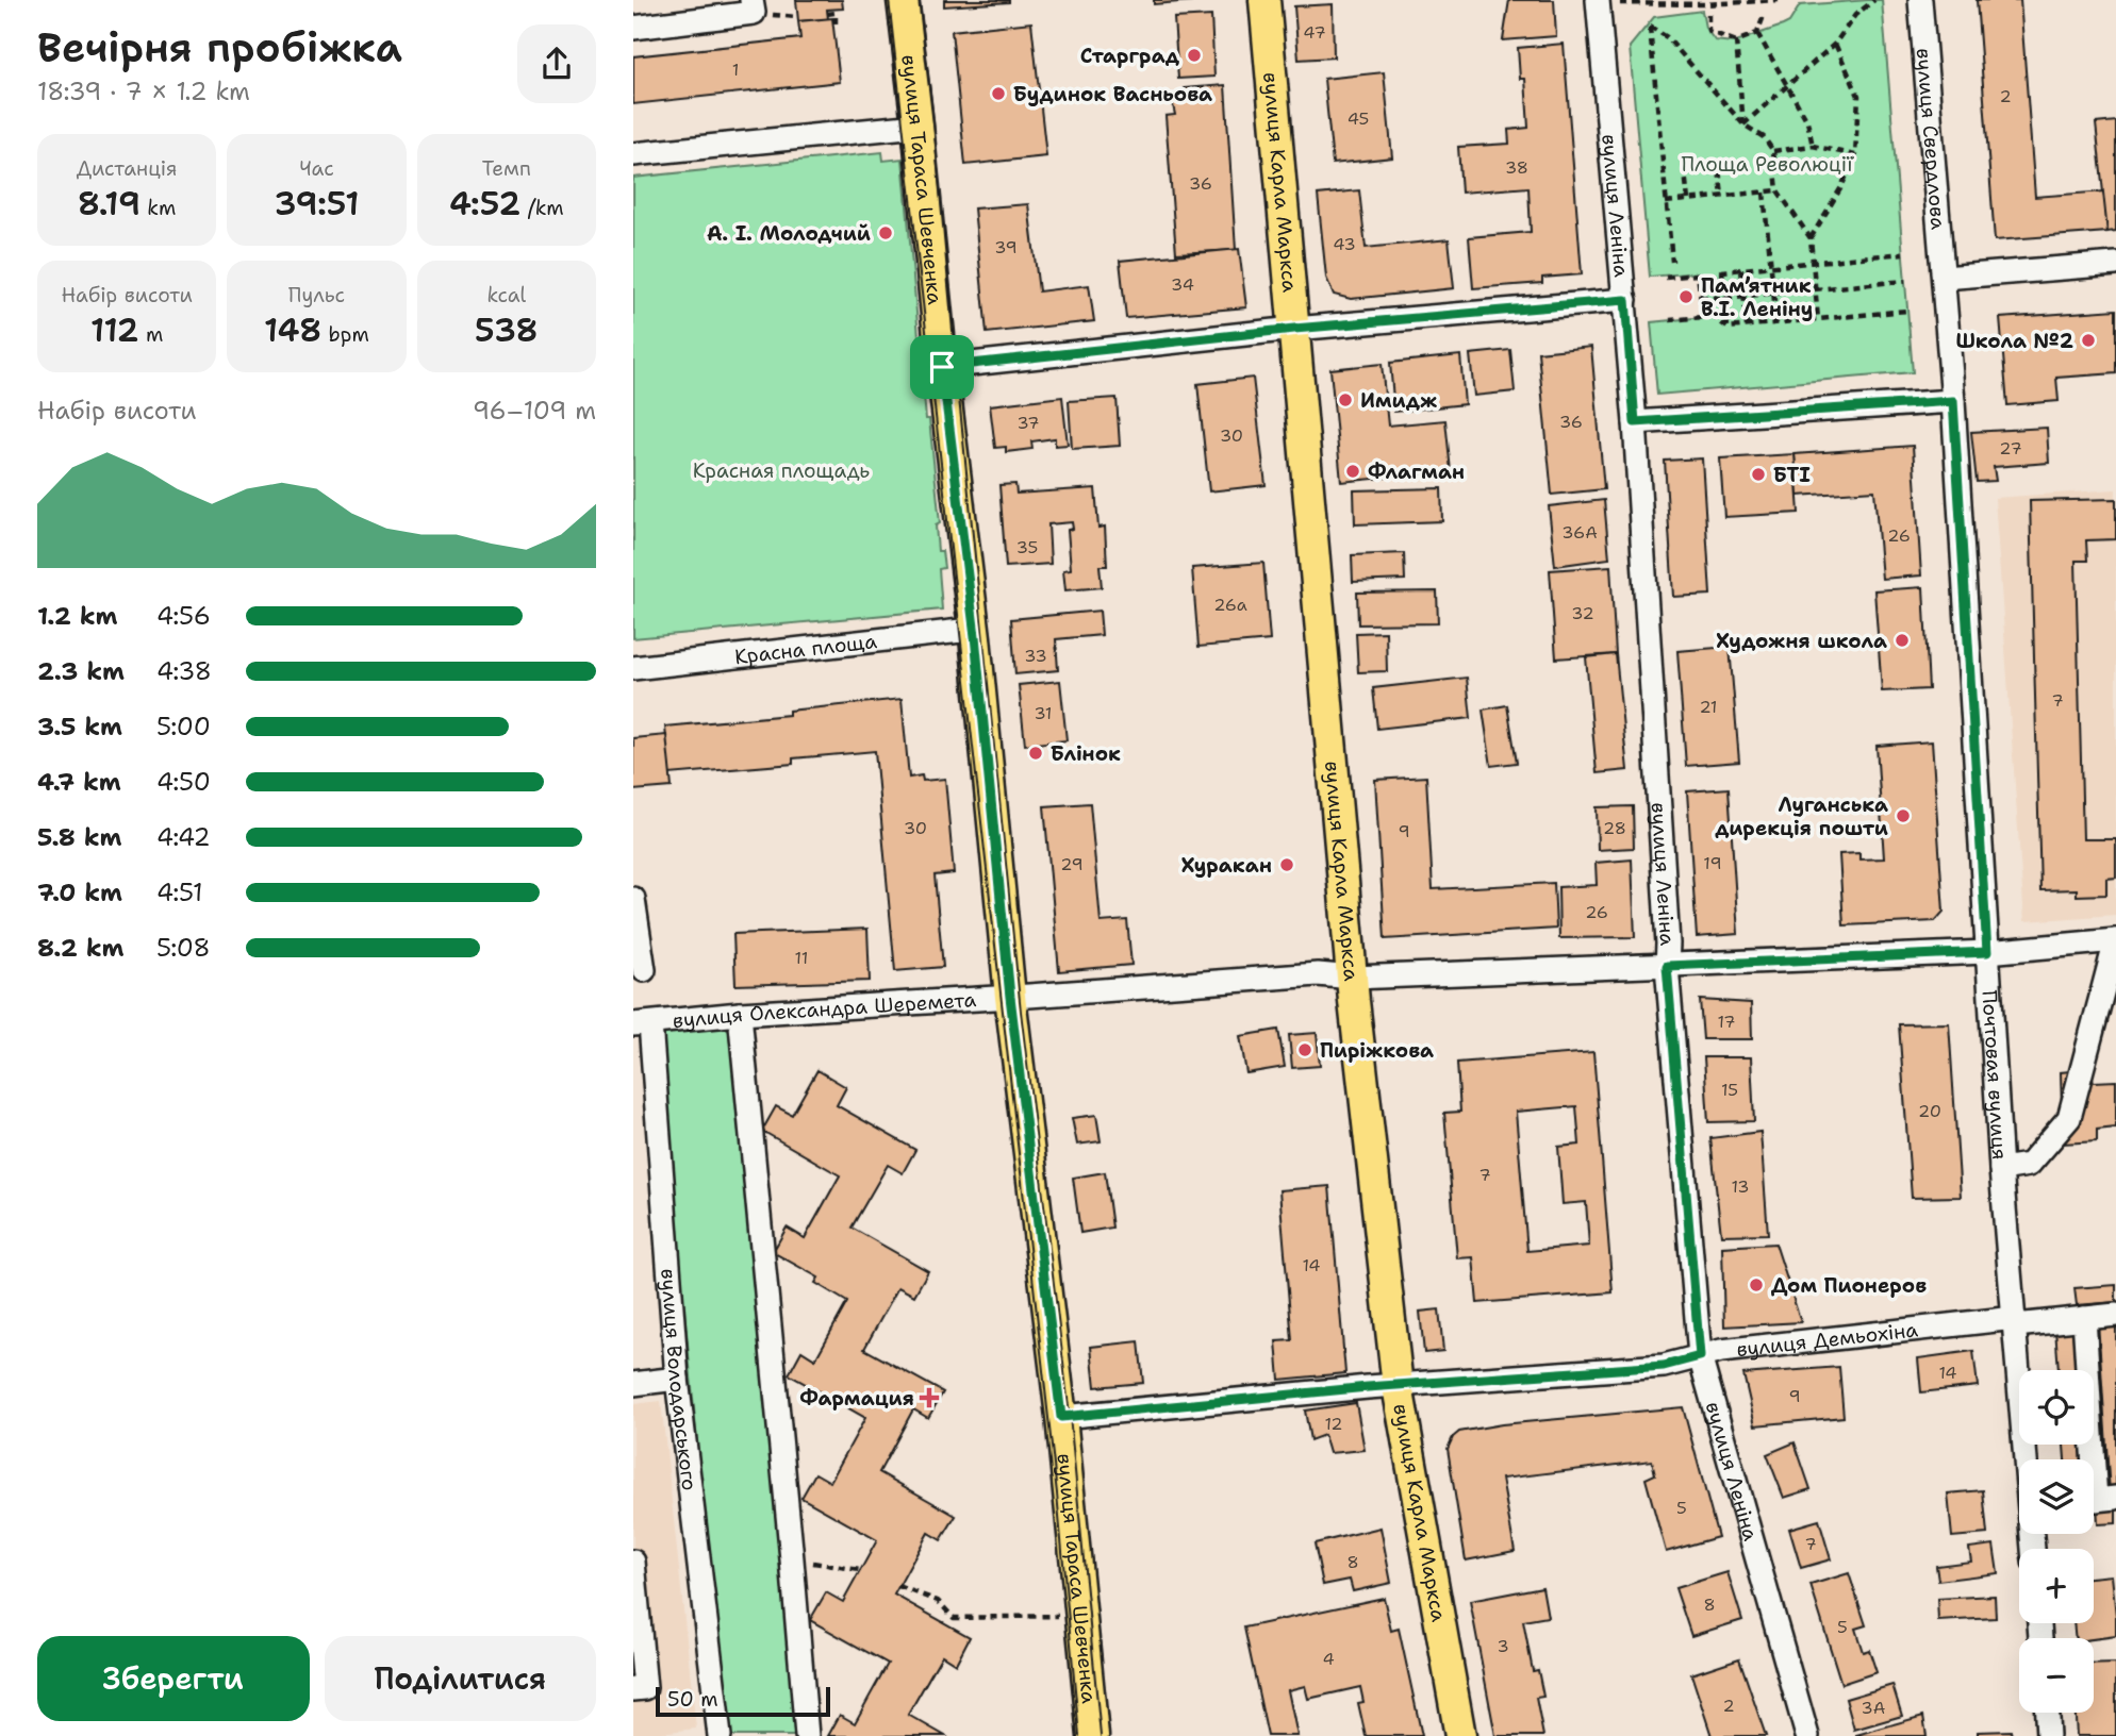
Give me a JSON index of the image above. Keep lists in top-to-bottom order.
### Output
{
  "streets": {
    "main road": ["вулиця Тараса Шевченка", "вулиця Карла Маркса"],
    "street": [
      "вулиця Свердлова",
      "вулиця Леніна",
      "Красна площа",
      "вулиця Олександра Шеремета",
      "Почтовая вулиця",
      "вулиця Демьохіна",
      "вулиця Володарського"
    ]
  },
  "crossings": [
    ["вулиця Свердлова", "Почтовая вулиця"],
    ["вулиця Тараса Шевченка", "Красна площа"],
    ["вулиця Тараса Шевченка", "вулиця Олександра Шеремета"],
    ["вулиця Тараса Шевченка", "вулиця Демьохіна"],
    ["вулиця Карла Маркса", "вулиця Олександра Шеремета"],
    ["вулиця Карла Маркса", "вулиця Демьохіна"],
    ["вулиця Леніна", "вулиця Олександра Шеремета"],
    ["вулиця Леніна", "вулиця Демьохіна"],
    ["вулиця Олександра Шеремета", "Почтовая вулиця"],
    ["вулиця Олександра Шеремета", "вулиця Володарського"],
    ["Почтовая вулиця", "вулиця Демьохіна"]
  ],
  "parks": ["Площа Революції", "Красная площадь"],
  "places": {
    "other": [
      "Старград",
      "Будинок Васньова",
      "А. І. Молодчий",
      "Пам’ятник В.І. Леніну",
      "Школа №2",
      "Имидж",
      "Флагман",
      "БТІ",
      "Художня школа",
      "Блінок",
      "Луганська дирекція пошти",
      "Хуракан",
      "Пиріжкова",
      "Дом Пионеров"
    ],
    "health": ["Фармация"]
  },
  "house_numbers": [
    "47",
    "1",
    "2",
    "45",
    "38",
    "36",
    "43",
    "39",
    "34",
    "36",
    "37",
    "30",
    "27",
    "36А",
    "26",
    "35",
    "26а",
    "32",
    "33",
    "7",
    "21",
    "31",
    "30",
    "28",
    "9",
    "19",
    "29",
    "26",
    "11",
    "17",
    "15",
    "20",
    "7",
    "13",
    "14",
    "14",
    "9",
    "12",
    "5",
    "7",
    "8",
    "8",
    "5",
    "3",
    "4",
    "2",
    "3А"
  ],
  "scale_bar": "50 m",
  "page": {
    "heading": ["Вечірня пробіжка", "18:39 · 7 × 1.2 km"],
    "stats": [
      ["Дистанція", "8.19 km"],
      ["Час", "39:51"],
      ["Темп", "4:52 /km"],
      ["Набір висоти", "112 m"],
      ["Пульс", "148 bpm"],
      ["kcal", "538"]
    ],
    "chart": ["Набір висоти", "96–109 m"],
    "list": [
      {
        "name": "1.2 km",
        "note": "4:56"
      },
      {
        "name": "2.3 km",
        "note": "4:38"
      },
      {
        "name": "3.5 km",
        "note": "5:00"
      },
      {
        "name": "4.7 km",
        "note": "4:50"
      },
      {
        "name": "5.8 km",
        "note": "4:42"
      },
      {
        "name": "7.0 km",
        "note": "4:51"
      },
      {
        "name": "8.2 km",
        "note": "5:08"
      }
    ],
    "map_buttons": ["+", "−"],
    "buttons": ["Зберегти", "Поділитися"],
    "scale": "50 m"
  }
}
